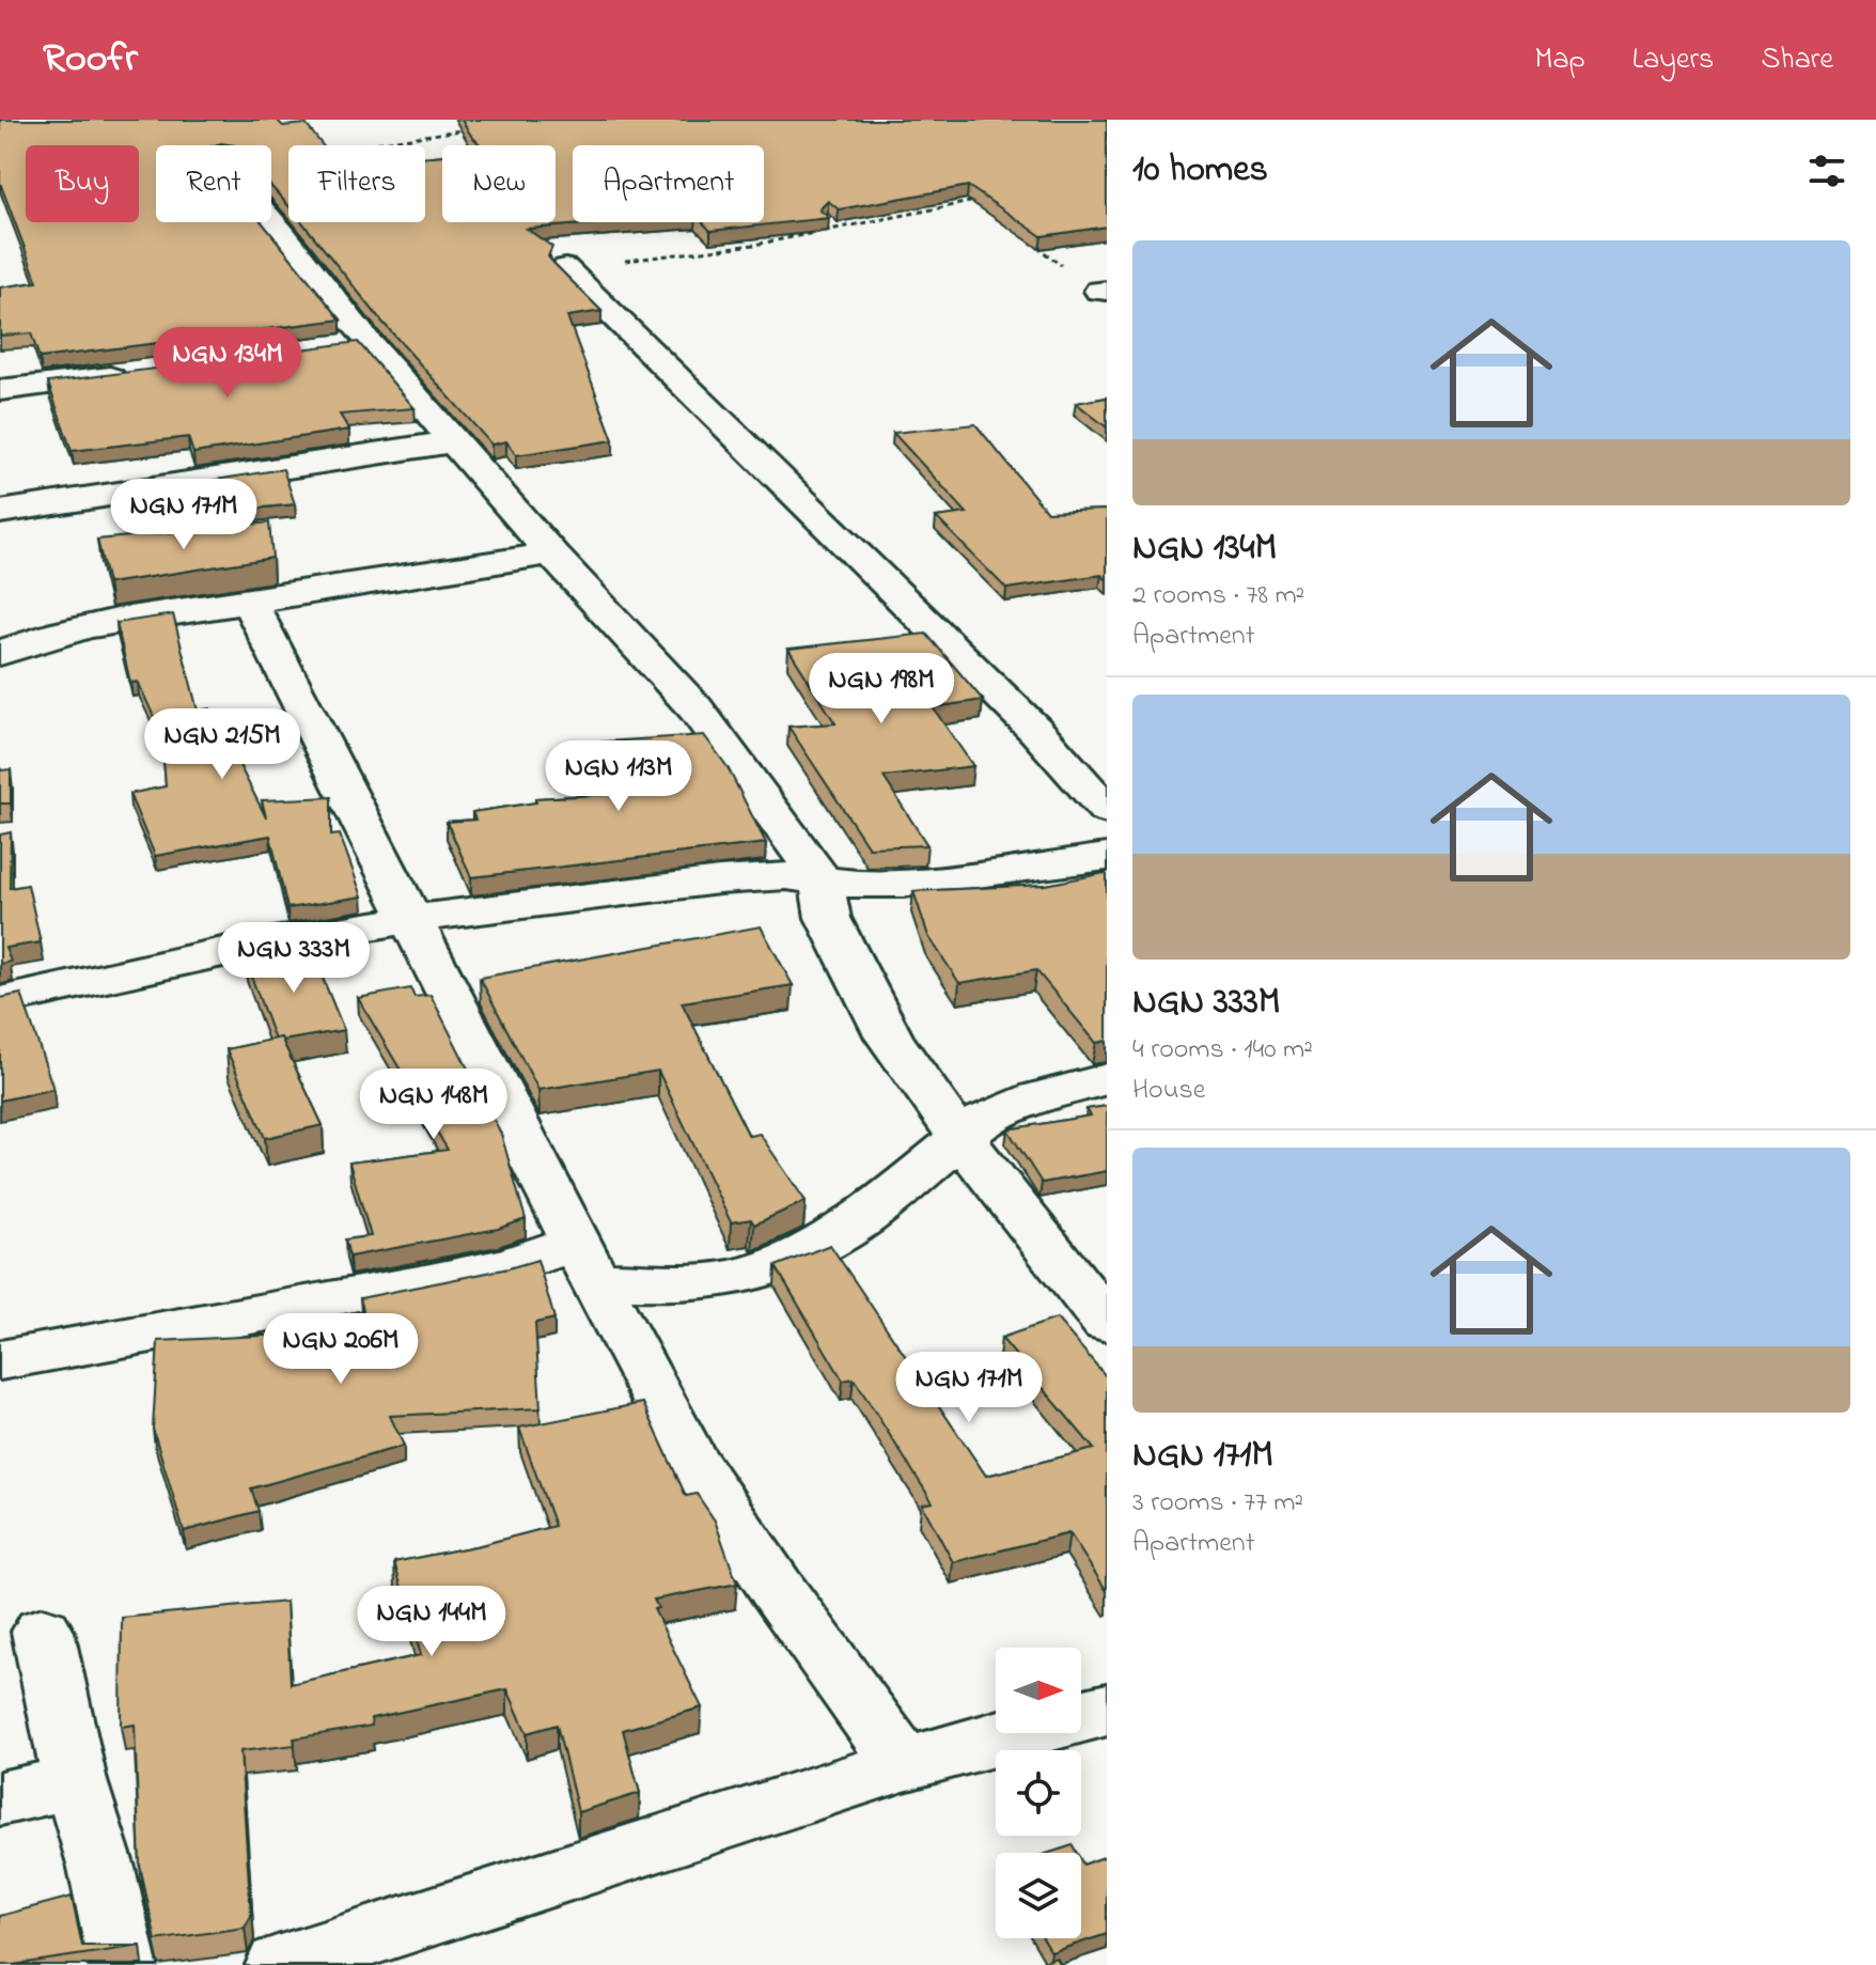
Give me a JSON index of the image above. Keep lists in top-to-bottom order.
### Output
{
  "north": "right",
  "page": {
    "header": "Roofr",
    "nav": ["Map", "Layers", "Share"],
    "heading": "10 homes",
    "chip": [
      "Buy",
      "Rent",
      "Filters",
      "New",
      "Apartment"
    ],
    "list": [
      {
        "name": "NGN 134M",
        "note": "2 rooms · 78 m² · Apartment"
      },
      {
        "name": "NGN 333M",
        "note": "4 rooms · 140 m² · House"
      },
      {
        "name": "NGN 171M",
        "note": "3 rooms · 77 m² · Apartment"
      }
    ],
    "price": [
      "NGN 134M",
      "NGN 171M",
      "NGN 198M",
      "NGN 215M",
      "NGN 113M",
      "NGN 333M",
      "NGN 148M",
      "NGN 206M",
      "NGN 171M",
      "NGN 144M"
    ]
  }
}
